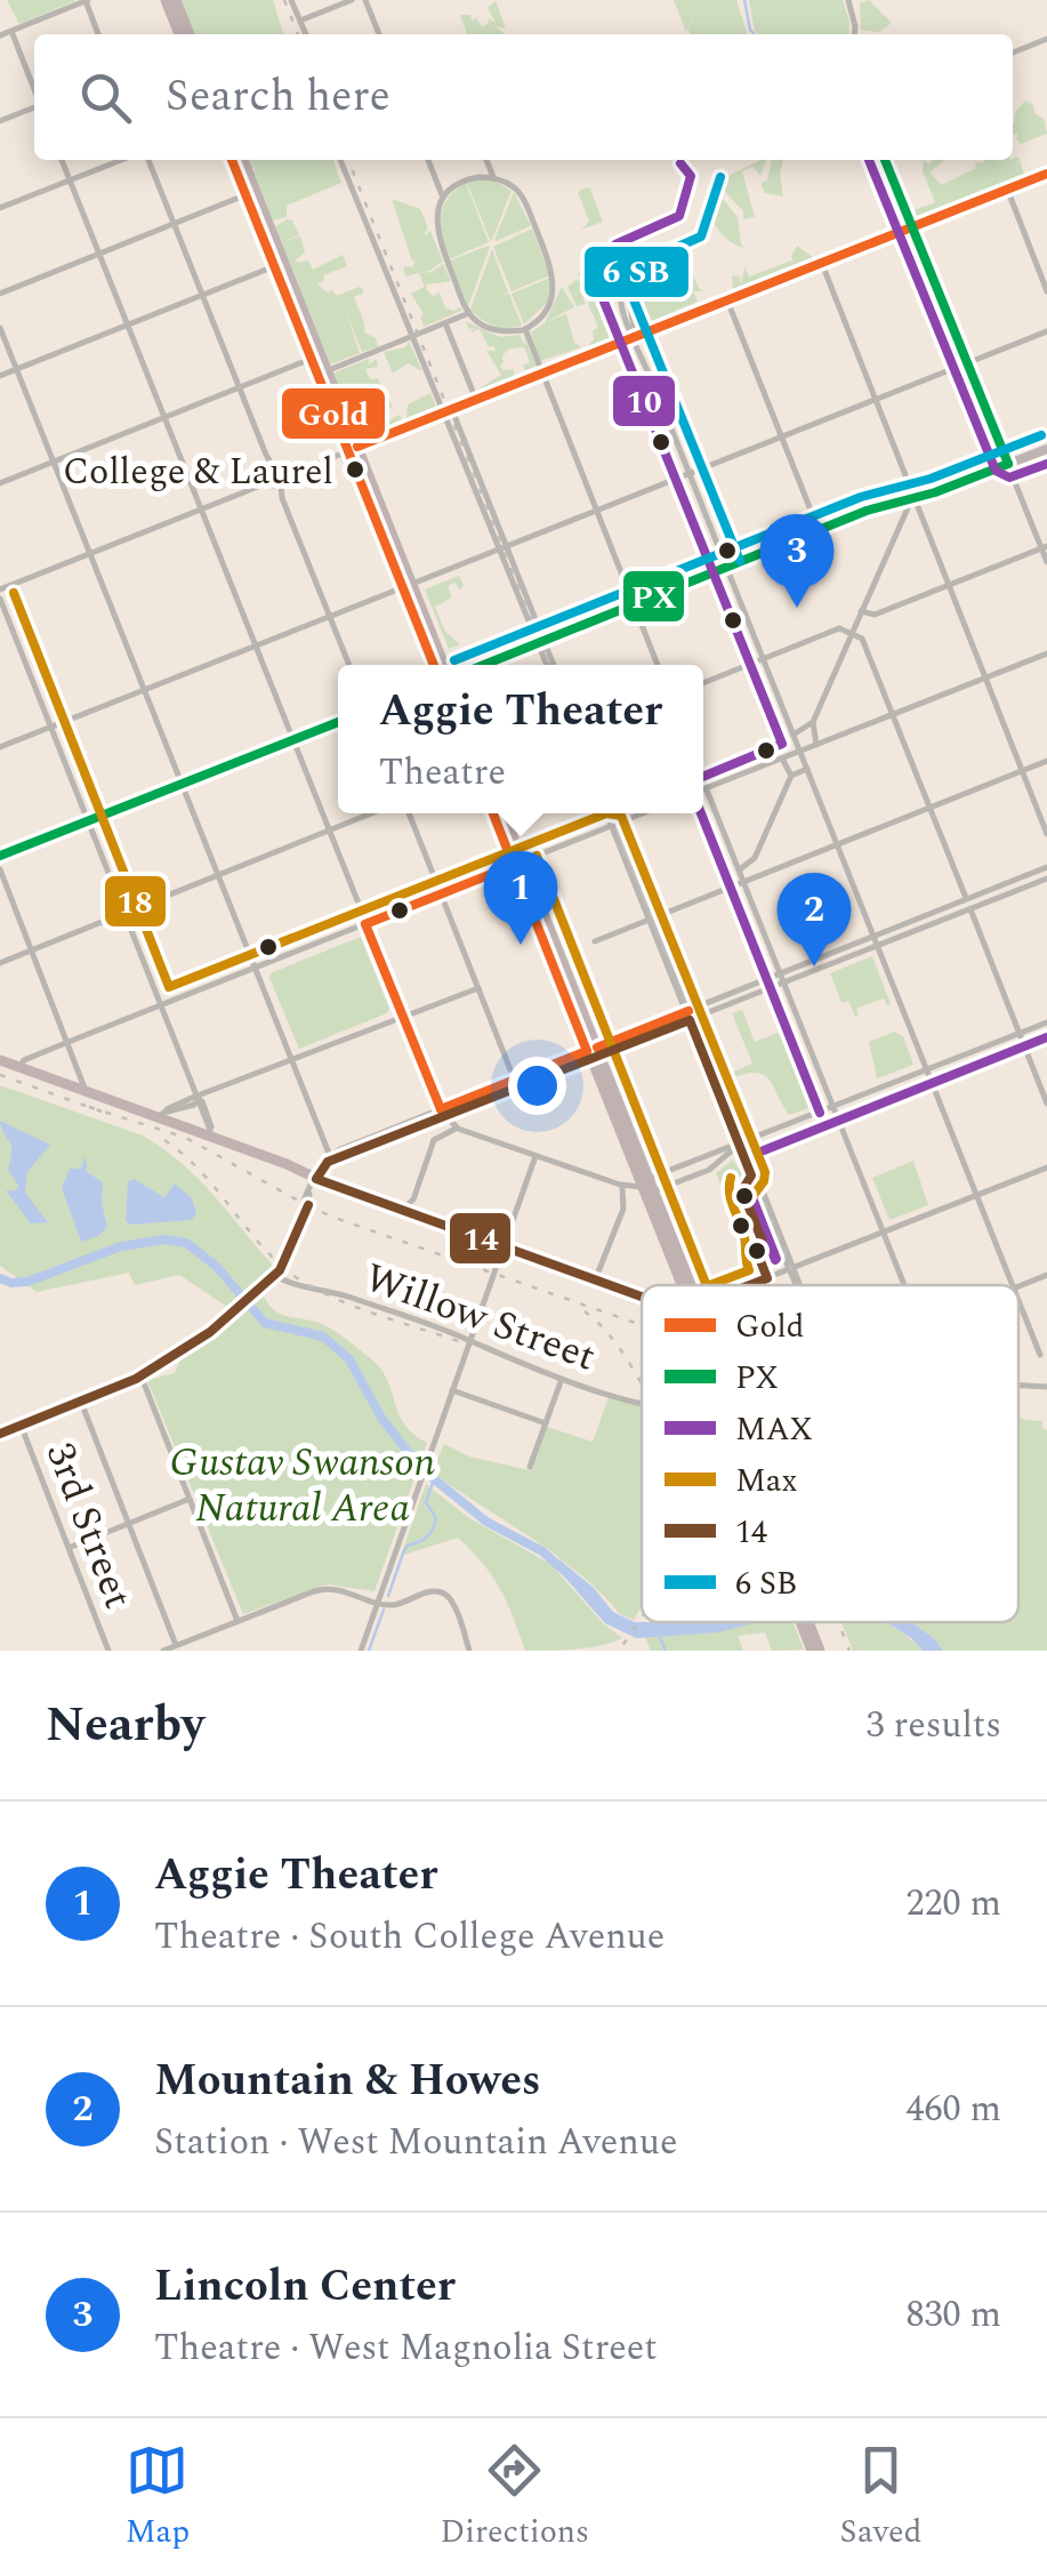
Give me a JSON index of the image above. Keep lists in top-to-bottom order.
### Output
{
  "streets": {
    "street": ["Willow Street", "3rd Street"]
  },
  "parks": ["Gustav Swanson Natural Area"],
  "places": ["College & Laurel"],
  "lines": [
    "transit line Gold",
    "transit line PX",
    "transit line 10",
    "transit line 18",
    "transit line 14"
  ],
  "legend": [
    "Gold",
    "PX",
    "MAX",
    "Max",
    "14",
    "6 SB"
  ],
  "page": {
    "search": "Search here",
    "pins": ["3", "1", "2"],
    "popup": ["Aggie Theater", "Theatre"],
    "heading": ["Nearby", "3 results"],
    "list": [
      {
        "mark": "1",
        "name": "Aggie Theater",
        "note": "Theatre · South College Avenue",
        "value": "220 m"
      },
      {
        "mark": "2",
        "name": "Mountain & Howes",
        "note": "Station · West Mountain Avenue",
        "value": "460 m"
      },
      {
        "mark": "3",
        "name": "Lincoln Center",
        "note": "Theatre · West Magnolia Street",
        "value": "830 m"
      }
    ],
    "nav": ["Map", "Directions", "Saved"]
  }
}
